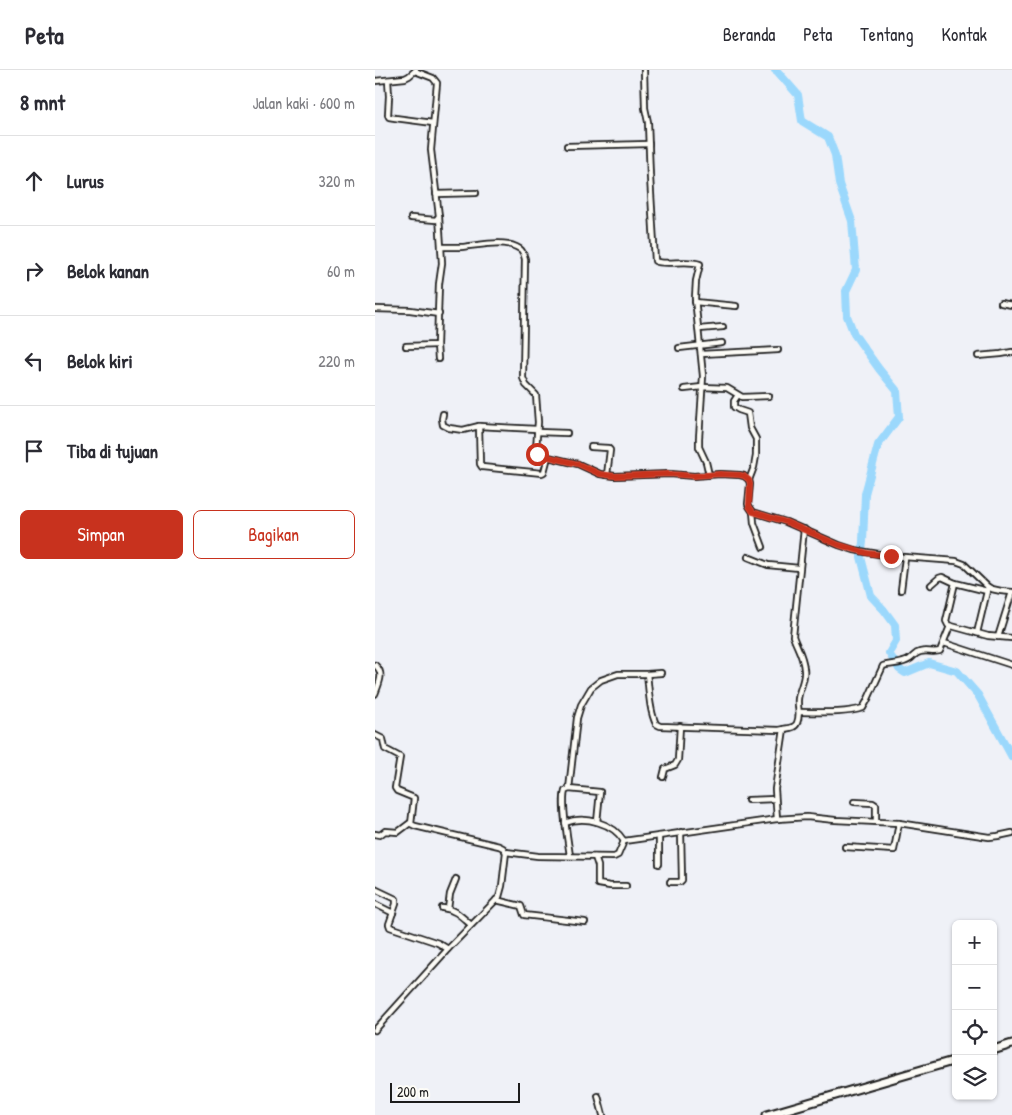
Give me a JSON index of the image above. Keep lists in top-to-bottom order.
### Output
{
  "scale_bar": "200 m",
  "page": {
    "header": "Peta",
    "nav": [
      "Beranda",
      "Peta",
      "Tentang",
      "Kontak"
    ],
    "heading": ["8 mnt", "Jalan kaki · 600 m"],
    "list": [
      ["Lurus", "320 m"],
      ["Belok kanan", "60 m"],
      ["Belok kiri", "220 m"],
      "Tiba di tujuan"
    ],
    "buttons": ["Simpan", "Bagikan"],
    "map_buttons": ["+", "−"],
    "scale": "200 m"
  }
}
